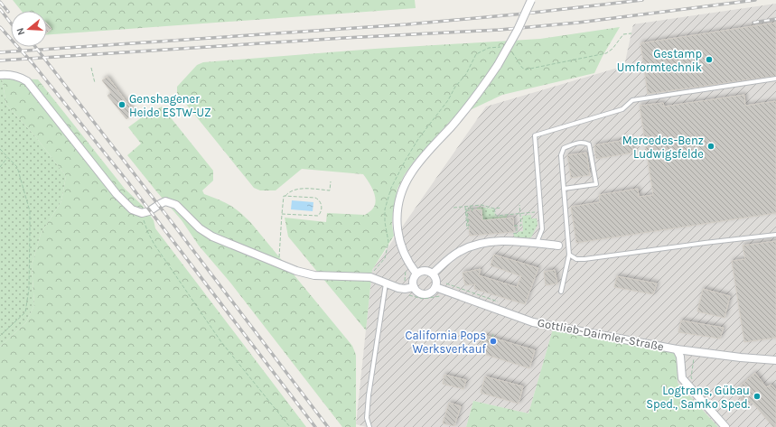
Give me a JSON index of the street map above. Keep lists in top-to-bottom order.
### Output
{
  "streets": {
    "street": ["Gottlieb-Daimler-Straße"]
  },
  "places": [
    "Gestamp Umformtechnik",
    "Genshagener Heide ESTW-UZ",
    "Mercedes-Benz Ludwigsfelde",
    "California Pops Werksverkauf",
    "Logtrans, Gübau Sped., Samko Sped."
  ],
  "north": "left"
}
